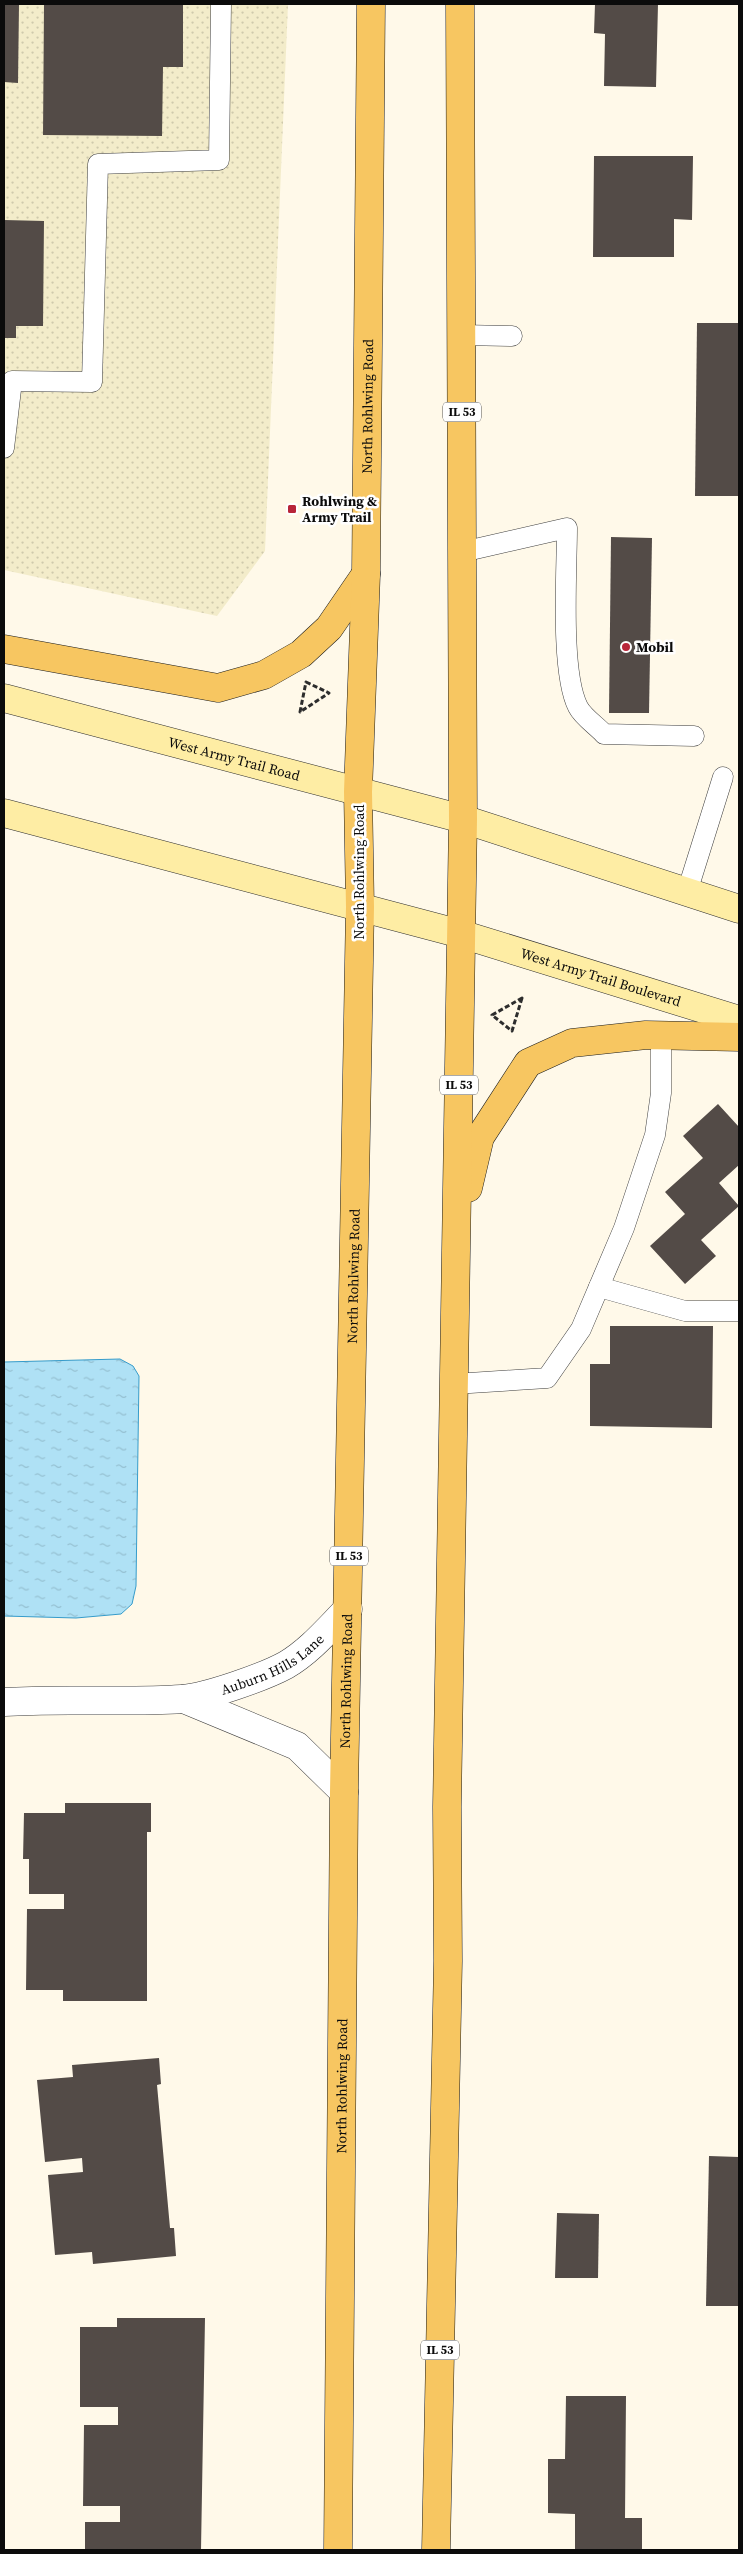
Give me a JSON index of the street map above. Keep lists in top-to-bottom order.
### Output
{
  "streets": {
    "main road": [
      "North Rohlwing Road",
      "IL 53",
      "West Army Trail Road",
      "West Army Trail Boulevard"
    ],
    "street": ["Auburn Hills Lane"]
  },
  "crossings": [
    ["North Rohlwing Road", "West Army Trail Road"],
    ["North Rohlwing Road", "Auburn Hills Lane"],
    ["IL 53", "West Army Trail Road"],
    ["IL 53", "West Army Trail Boulevard"]
  ],
  "places": {
    "transit": ["Rohlwing & Army Trail"],
    "other": ["Mobil"]
  }
}
